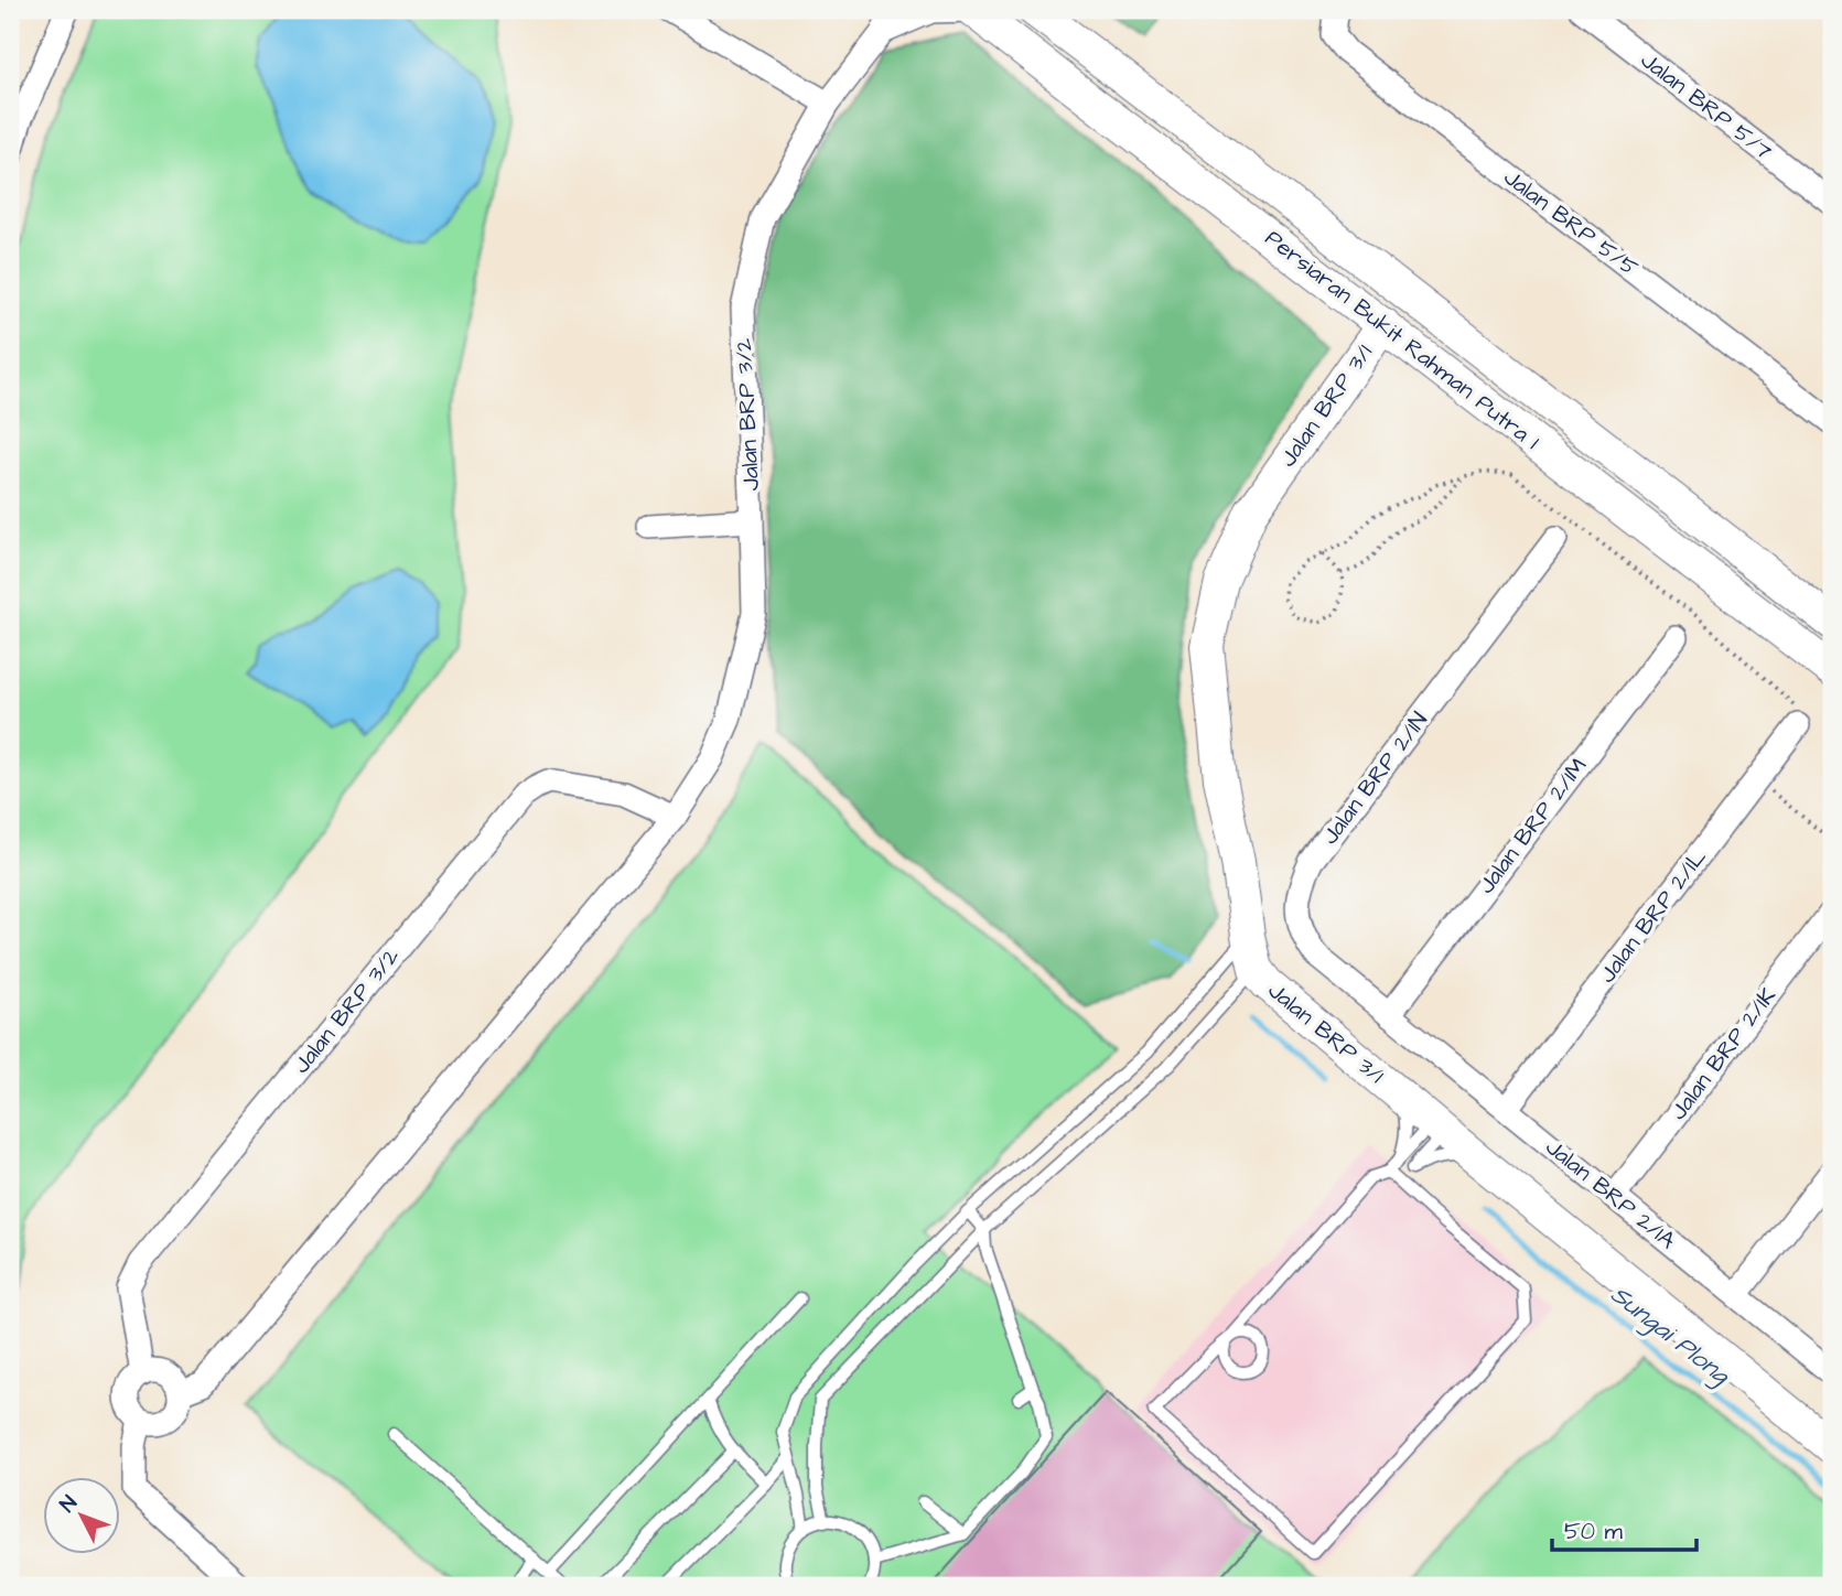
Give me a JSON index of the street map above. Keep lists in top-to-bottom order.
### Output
{
  "streets": {
    "main road": ["Persiaran Bukit Rahman Putra 1", "Jalan BRP 3/1"],
    "street": [
      "Jalan BRP 5/7",
      "Jalan BRP 5/5",
      "Jalan BRP 3/2",
      "Jalan BRP 2/1N",
      "Jalan BRP 2/1M",
      "Jalan BRP 2/1L",
      "Jalan BRP 2/1K",
      "Jalan BRP 2/1A"
    ]
  },
  "crossings": [
    ["Persiaran Bukit Rahman Putra 1", "Jalan BRP 3/1"],
    ["Persiaran Bukit Rahman Putra 1", "Jalan BRP 3/2"],
    ["Jalan BRP 2/1N", "Jalan BRP 2/1M"],
    ["Jalan BRP 2/1N", "Jalan BRP 2/1A"],
    ["Jalan BRP 2/1M", "Jalan BRP 2/1A"],
    ["Jalan BRP 2/1L", "Jalan BRP 2/1A"],
    ["Jalan BRP 2/1K", "Jalan BRP 2/1A"]
  ],
  "water": ["Sungai Plong"],
  "scale_bar": "50 m",
  "north": "top left"
}
